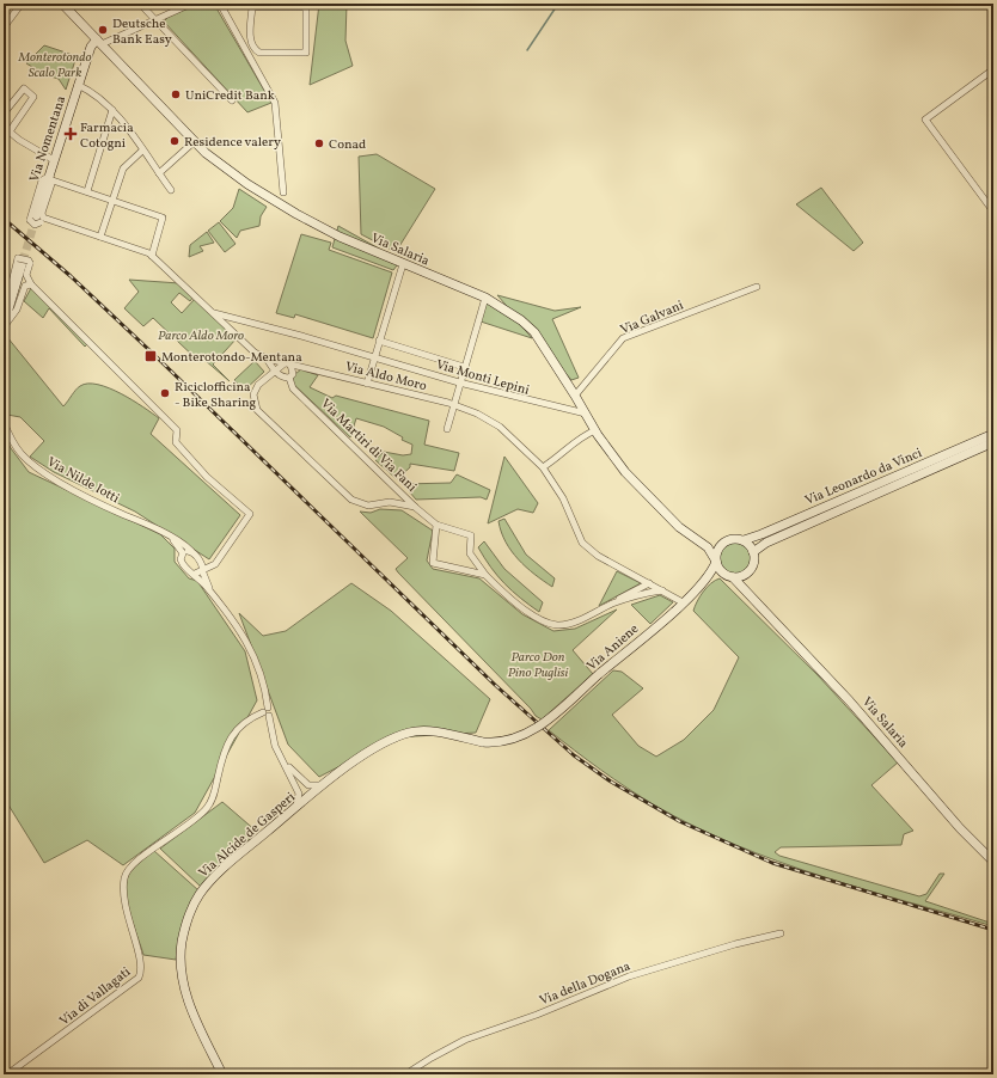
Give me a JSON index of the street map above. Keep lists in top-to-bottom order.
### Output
{
  "streets": {
    "main road": [
      "Via Nomentana",
      "Via Salaria",
      "Via Leonardo da Vinci",
      "Via Aniene",
      "Via Alcide de Gasperi"
    ],
    "street": [
      "Via Galvani",
      "Via Aldo Moro",
      "Via Monti Lepini",
      "Via Martiri di Via Fani",
      "Via Nilde Iotti",
      "Via della Dogana",
      "Via di Vallagati"
    ]
  },
  "crossings": [
    ["Via Nomentana", "Via Salaria"],
    ["Via Salaria", "Via Galvani"],
    ["Via Salaria", "Via Monti Lepini"],
    ["Via Salaria", "Via Leonardo da Vinci"],
    ["Via Salaria", "Via Aniene"],
    ["Via Aldo Moro", "Via Monti Lepini"],
    ["Via Aldo Moro", "Via Aniene"],
    ["Via Leonardo da Vinci", "Via Aniene"],
    ["Via Nilde Iotti", "Via di Vallagati"],
    ["Via Aniene", "Via Alcide de Gasperi"]
  ],
  "parks": ["Monterotondo Scalo Park", "Parco Aldo Moro", "Parco Don Pino Puglisi"],
  "places": {
    "other": [
      "Deutsche Bank Easy",
      "UniCredit Bank",
      "Residence valery",
      "Conad",
      "Riciclofficina - Bike Sharing"
    ],
    "health": ["Farmacia Cotogni"],
    "transit": ["Monterotondo-Mentana"]
  }
}
